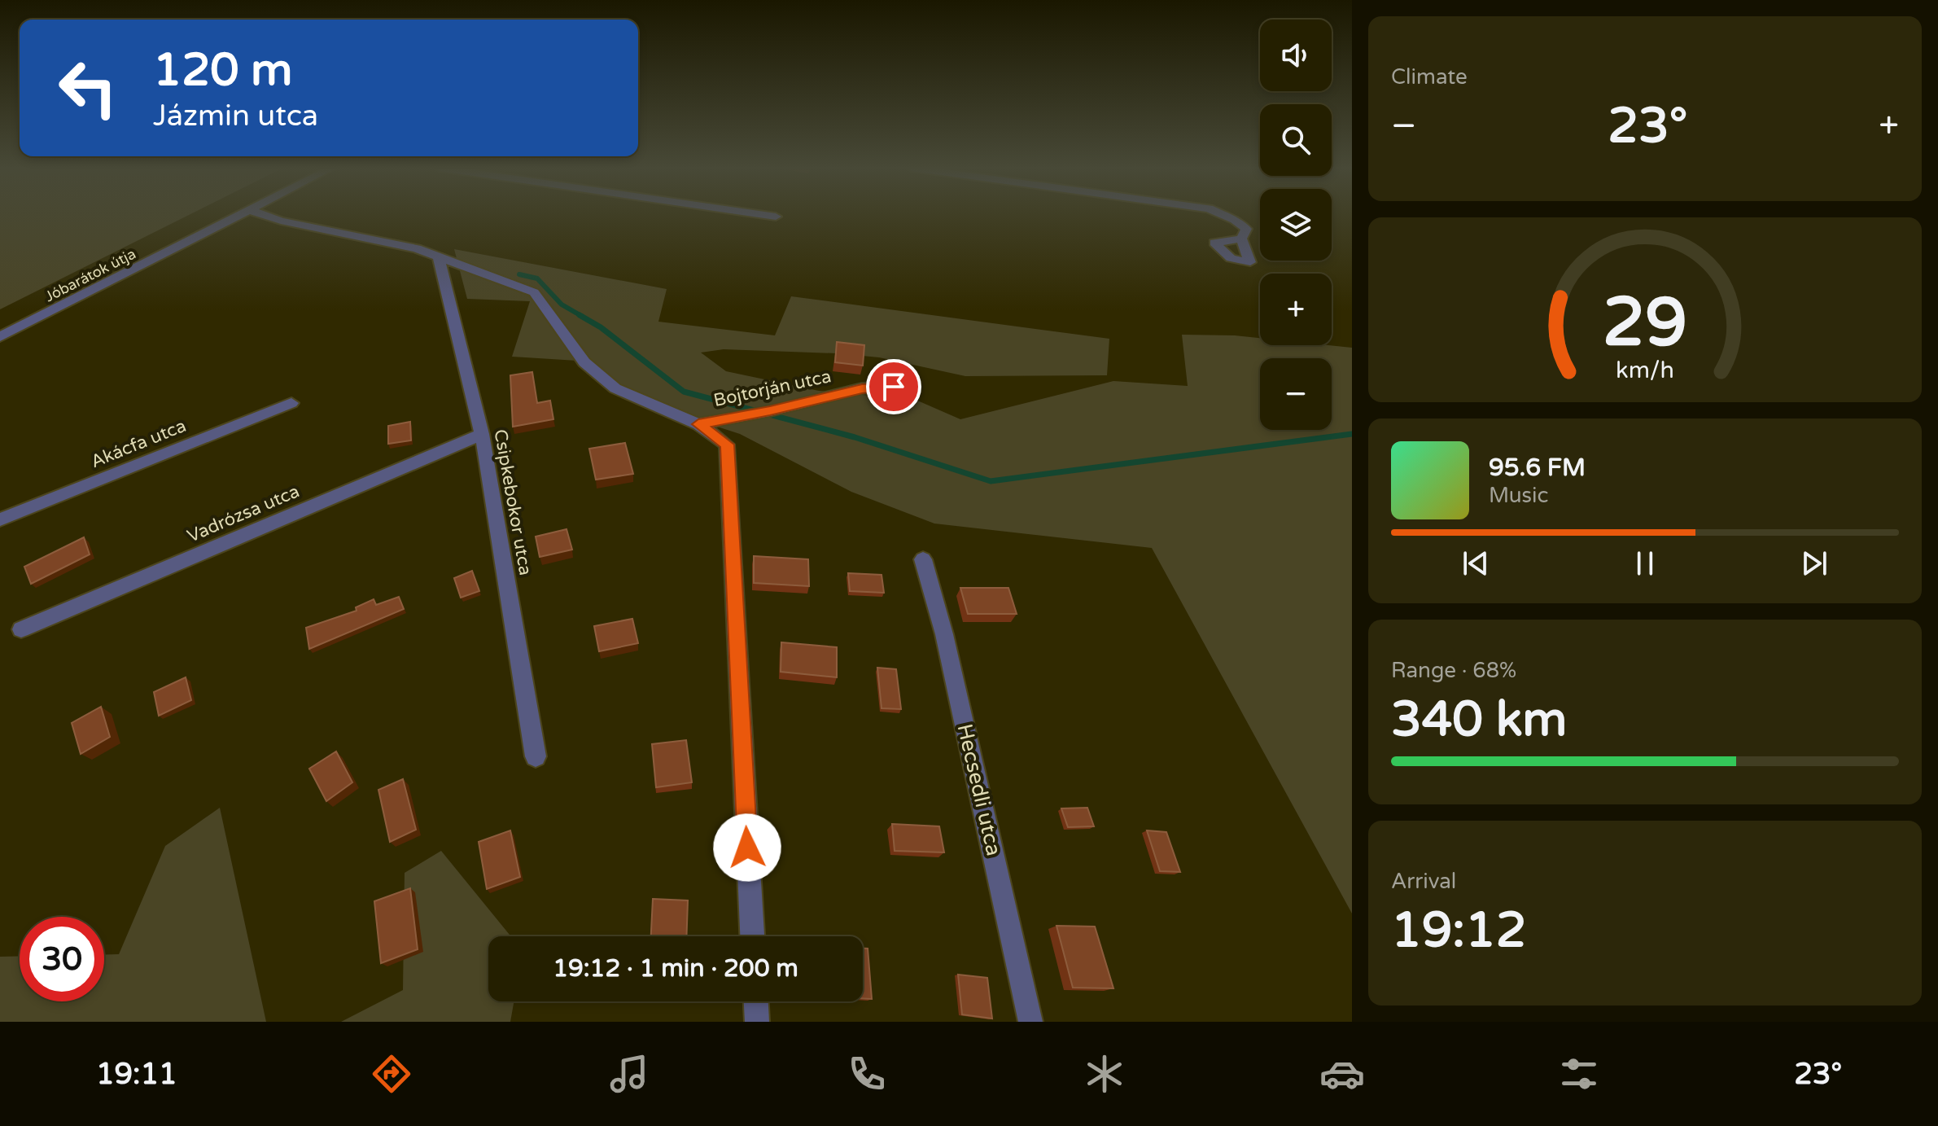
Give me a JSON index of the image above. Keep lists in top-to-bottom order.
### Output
{
  "streets": {
    "street": [
      "Jóbarátok útja",
      "Bojtorján utca",
      "Akácfa utca",
      "Csipkebokor utca",
      "Vadrózsa utca",
      "Hecsedli utca"
    ]
  },
  "crossings": [
    ["Csipkebokor utca", "Vadrózsa utca"]
  ],
  "page": {
    "tile": [
      "Climate",
      ["Range · 68%", "340 km"],
      ["Arrival", "19:12"]
    ],
    "map_buttons": ["+", "−"],
    "turn": ["120 m", "Jázmin utca"],
    "heat": ["−", "23°", "+"],
    "song": ["95.6 FM", "Music"],
    "limit": "30",
    "trip": "19:12 · 1 min · 200 m",
    "tabs": ["19:11", "23°"],
    "gauge": ["29", "km/h"]
  }
}
